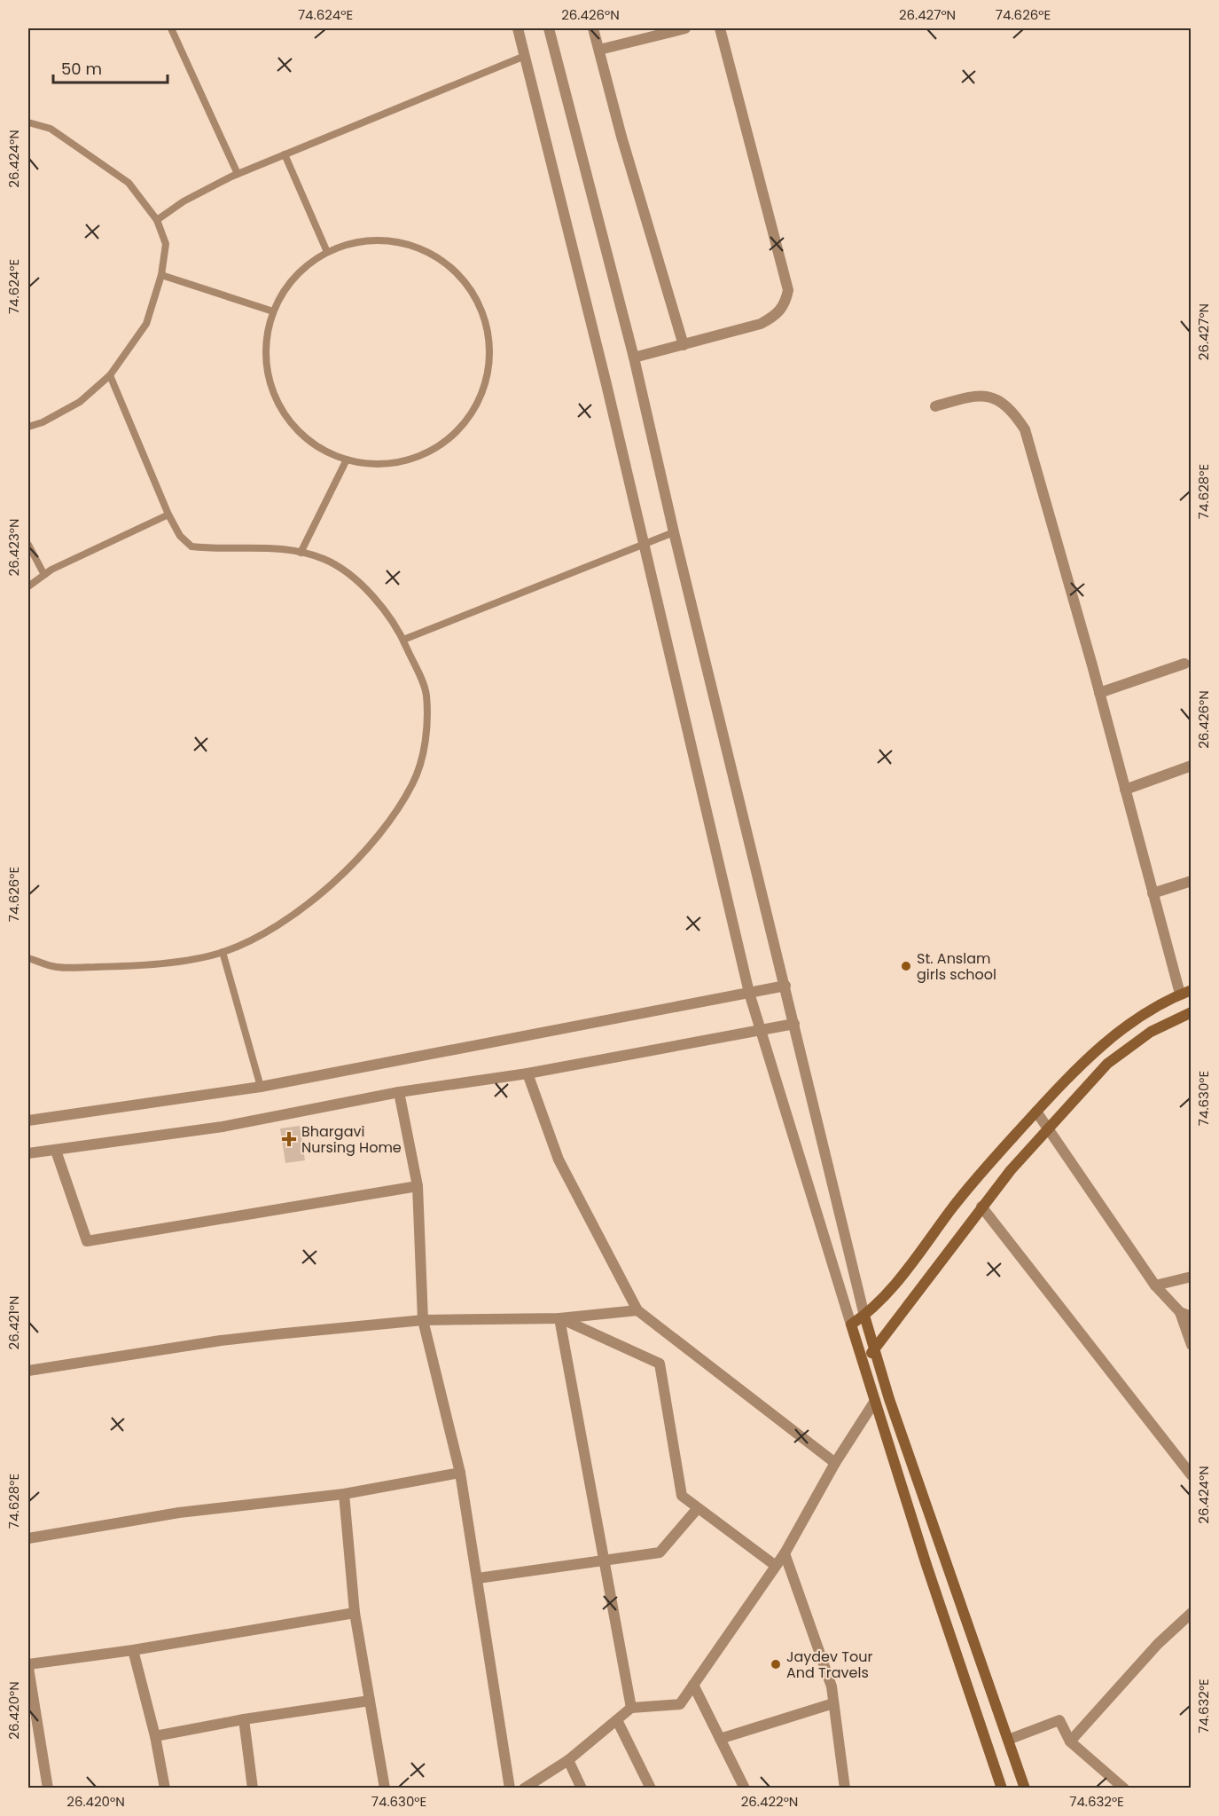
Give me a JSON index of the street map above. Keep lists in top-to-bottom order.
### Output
{
  "places": {
    "other": ["St. Anslam girls school", "Jaydev Tour And Travels"],
    "health": ["Bhargavi Nursing Home"]
  },
  "scale_bar": "50 m",
  "coordinates": [
    "74.624°E",
    "26.426°N",
    "26.427°N",
    "74.626°E",
    "26.424°N",
    "74.628°E",
    "26.423°N",
    "74.630°E",
    "26.421°N",
    "74.632°E",
    "26.420°N",
    "26.422°N"
  ]
}
